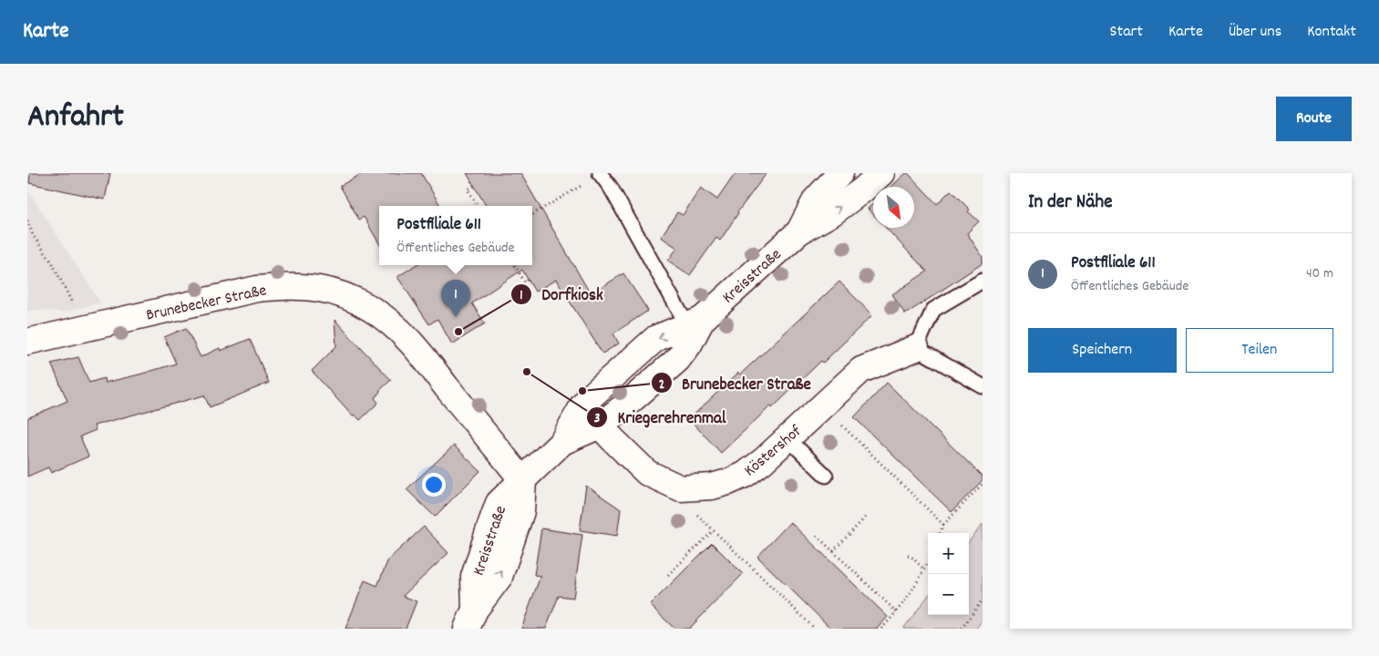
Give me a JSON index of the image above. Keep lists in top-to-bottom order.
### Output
{
  "streets": {
    "street": ["Kreisstraße", "Brunebecker Straße", "Köstershof"]
  },
  "crossings": [
    ["Kreisstraße", "Brunebecker Straße"],
    ["Kreisstraße", "Köstershof"]
  ],
  "places": ["Dorfkiosk", "Kriegerehrenmal", "Brunebecker Straße"],
  "north": "bottom right",
  "page": {
    "header": "Karte",
    "nav": [
      "Start",
      "Karte",
      "Über uns",
      "Kontakt"
    ],
    "title": "Anfahrt",
    "buttons": [
      "Route",
      ["Speichern", "Teilen"]
    ],
    "heading": "In der Nähe",
    "popup": ["Postfiliale 611", "Öffentliches Gebäude"],
    "list": [
      {
        "mark": "1",
        "name": "Postfiliale 611",
        "note": "Öffentliches Gebäude",
        "value": "40 m"
      }
    ],
    "pins": "1",
    "map_buttons": ["+", "−"]
  }
}
